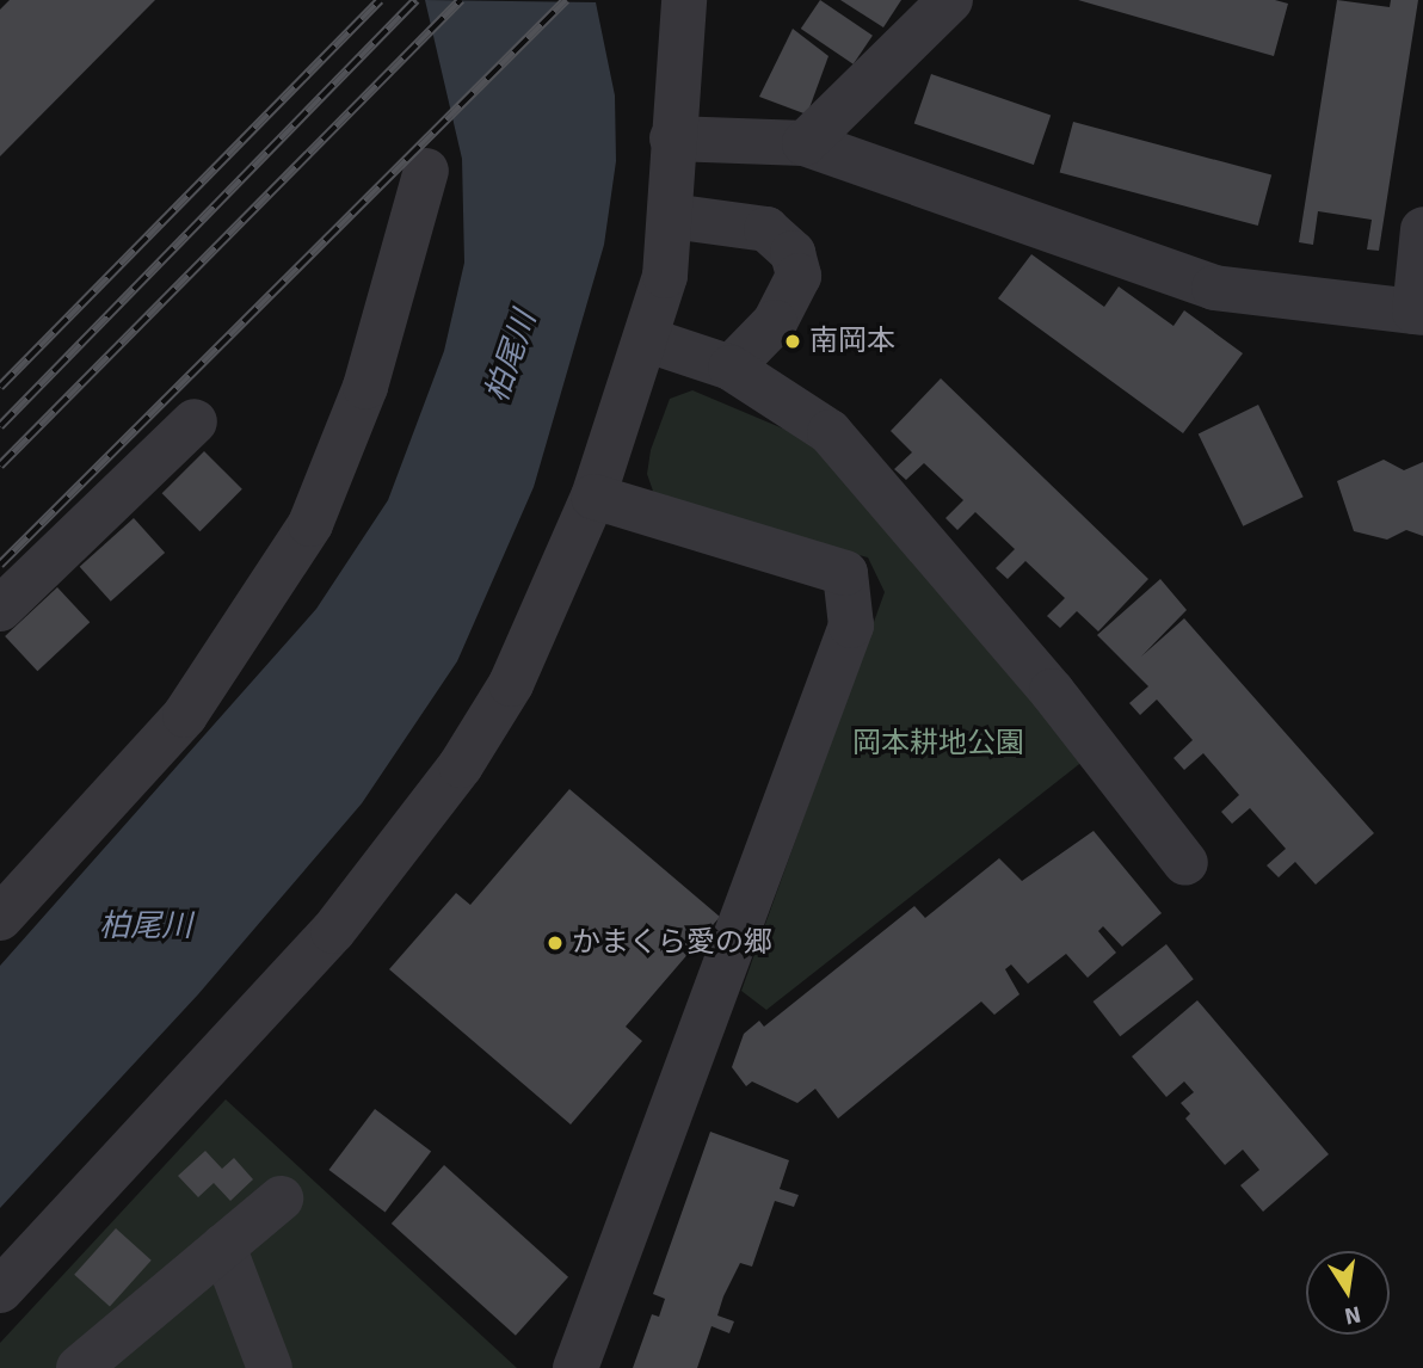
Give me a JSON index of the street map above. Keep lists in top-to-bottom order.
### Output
{
  "water": ["柏尾川"],
  "parks": ["岡本耕地公園"],
  "places": ["南岡本", "かまくら愛の郷"],
  "north": "bottom"
}
